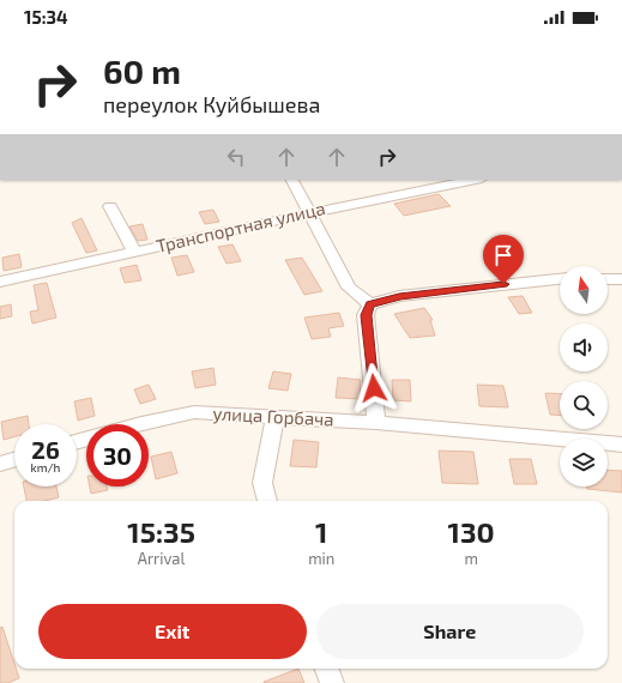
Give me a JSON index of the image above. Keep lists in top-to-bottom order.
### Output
{
  "streets": {
    "street": ["Транспортная улица", "улица Горбача"]
  },
  "north": "top",
  "page": {
    "status": "15:34",
    "turn": ["60 m", "переулок Куйбышева"],
    "speed": "26 km/h",
    "limit": "30",
    "eta": [
      "15:35",
      "Arrival",
      "1",
      "min",
      "130",
      "m"
    ],
    "buttons": ["Exit", "Share"]
  }
}
